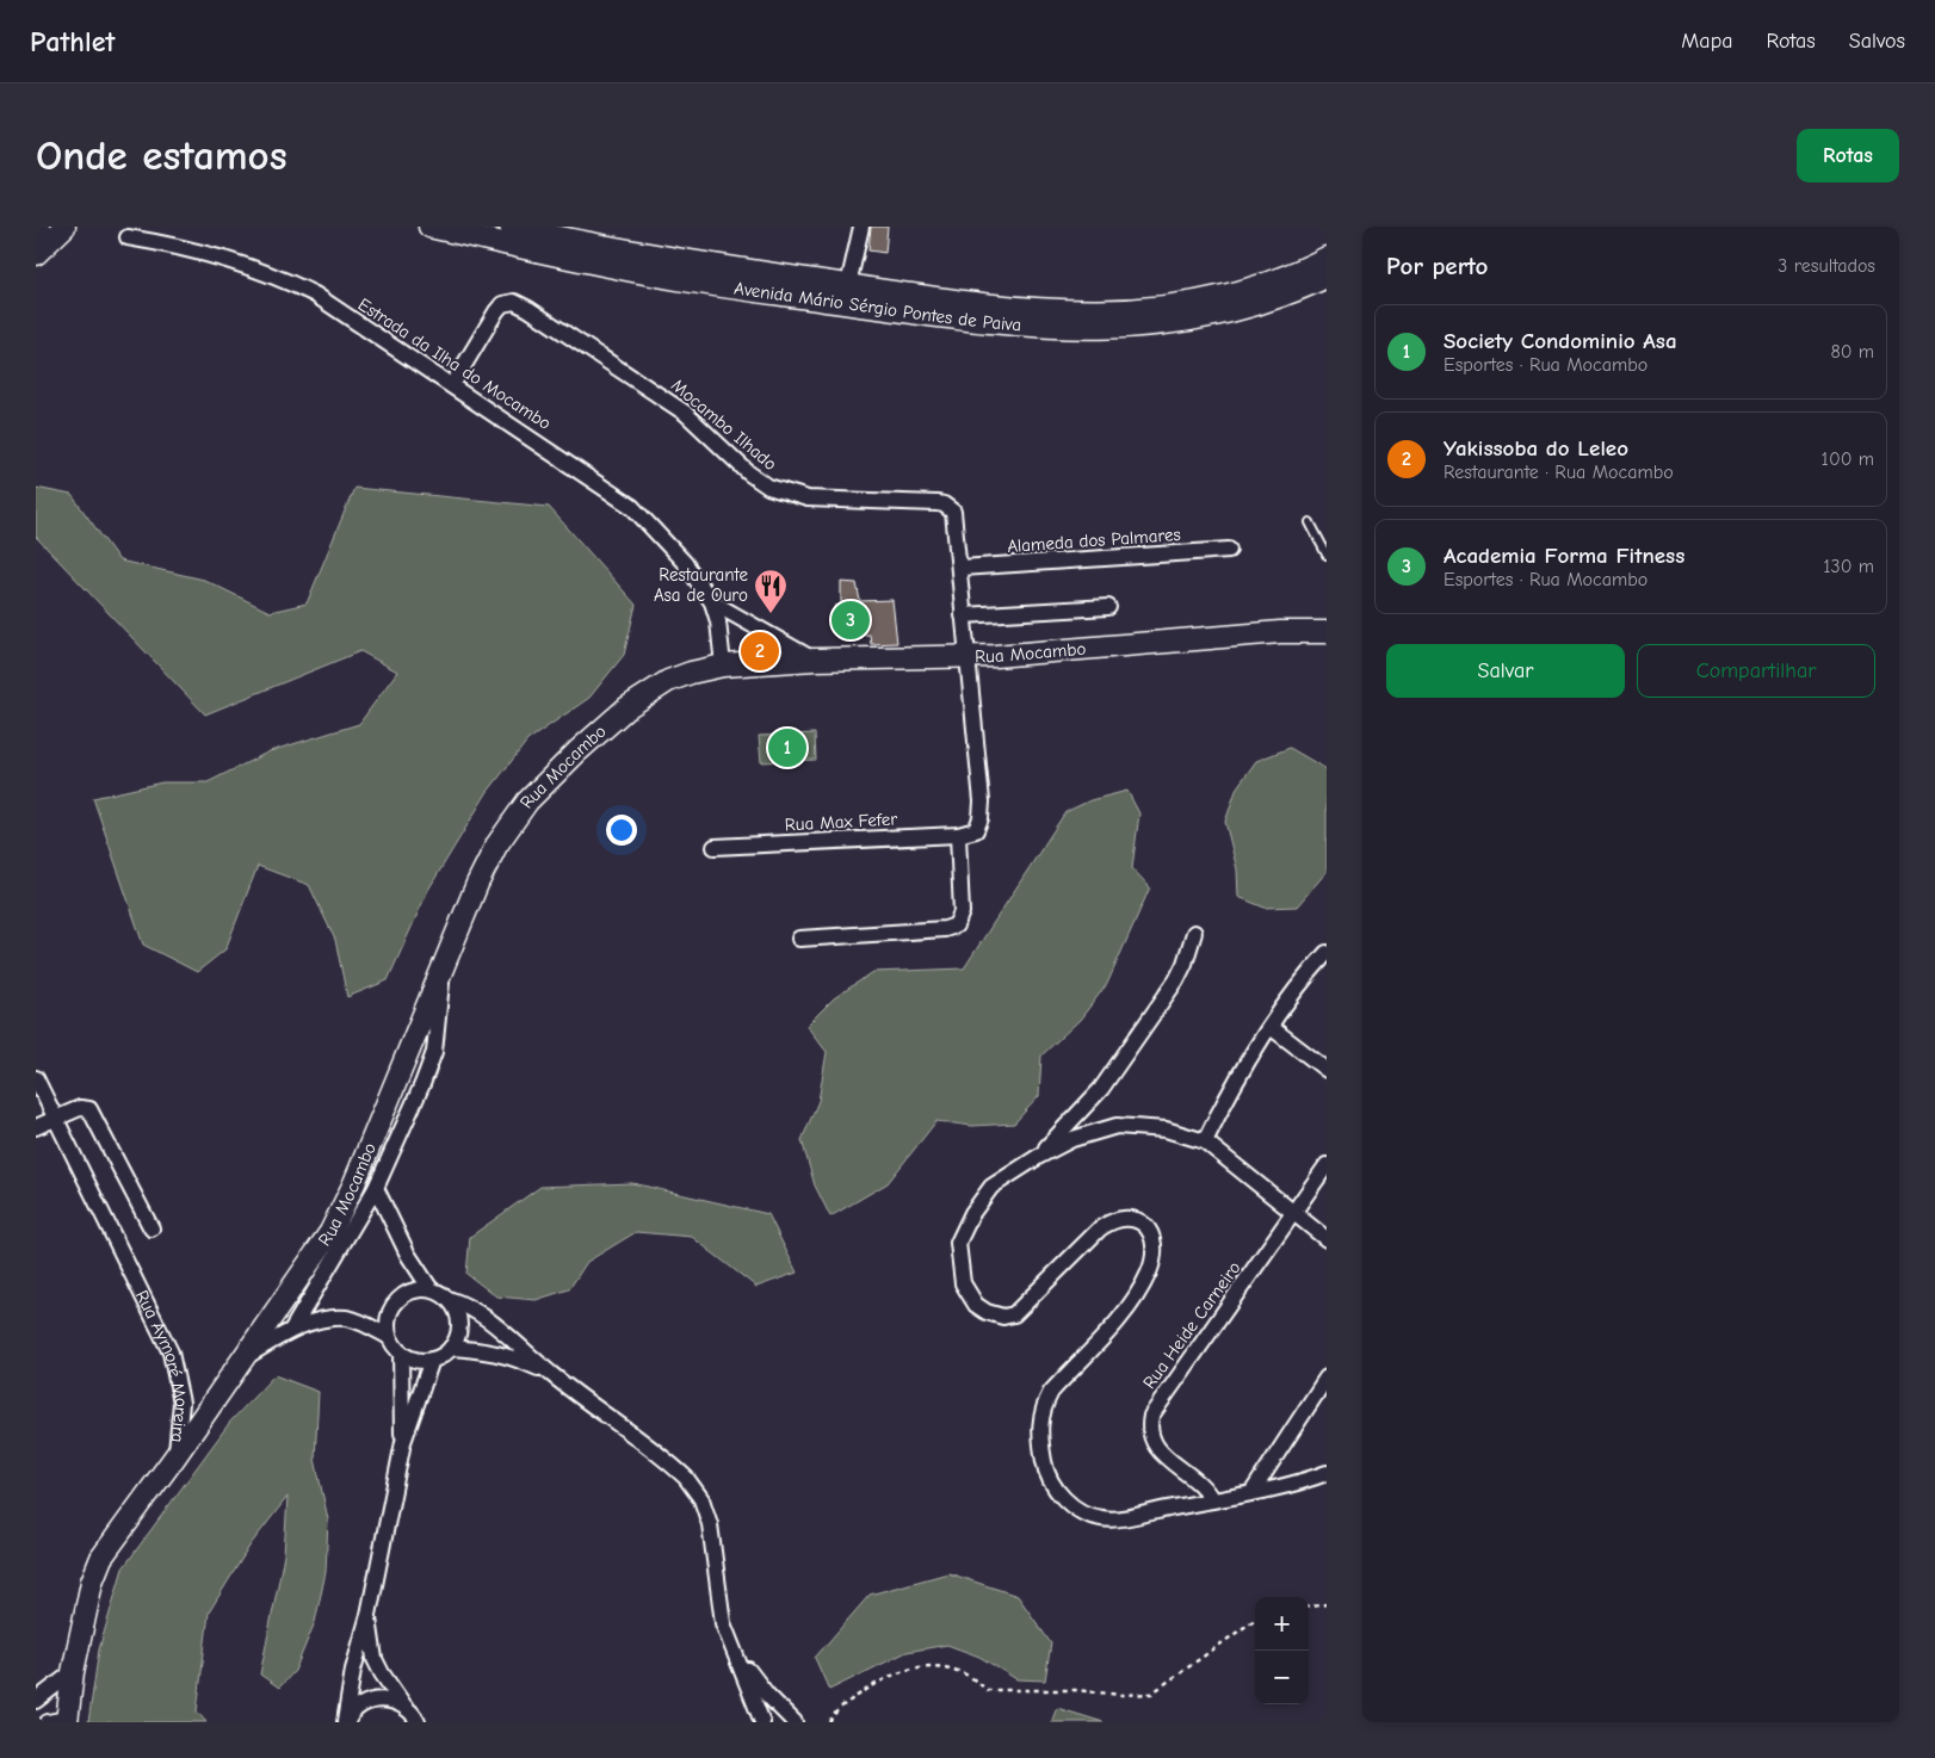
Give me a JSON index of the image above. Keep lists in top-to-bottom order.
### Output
{
  "streets": {
    "main road": ["Avenida Mário Sérgio Pontes de Paiva", "Rua Mocambo", "Rua Aymoré Moreira"],
    "street": [
      "Estrada da Ilha do Mocambo",
      "Mocambo Ilhado",
      "Alameda dos Palmares",
      "Rua Max Fefer",
      "Rua Heide Carneiro"
    ]
  },
  "crossings": [
    ["Estrada da Ilha do Mocambo", "Mocambo Ilhado"],
    ["Estrada da Ilha do Mocambo", "Rua Mocambo"],
    ["Mocambo Ilhado", "Alameda dos Palmares"],
    ["Rua Mocambo", "Rua Aymoré Moreira"]
  ],
  "places": {
    "restaurant": ["Restaurante Asa de Ouro"]
  },
  "page": {
    "header": "Pathlet",
    "nav": ["Mapa", "Rotas", "Salvos"],
    "buttons": [
      "Rotas",
      ["Salvar", "Compartilhar"]
    ],
    "title": "Onde estamos",
    "heading": ["Por perto", "3 resultados"],
    "list": [
      {
        "mark": "1",
        "name": "Society Condominio Asa",
        "note": "Esportes · Rua Mocambo",
        "value": "80 m"
      },
      {
        "mark": "2",
        "name": "Yakissoba do Leleo",
        "note": "Restaurante · Rua Mocambo",
        "value": "100 m"
      },
      {
        "mark": "3",
        "name": "Academia Forma Fitness",
        "note": "Esportes · Rua Mocambo",
        "value": "130 m"
      }
    ],
    "pins": ["3", "2", "1"],
    "map_buttons": ["+", "−"]
  }
}
